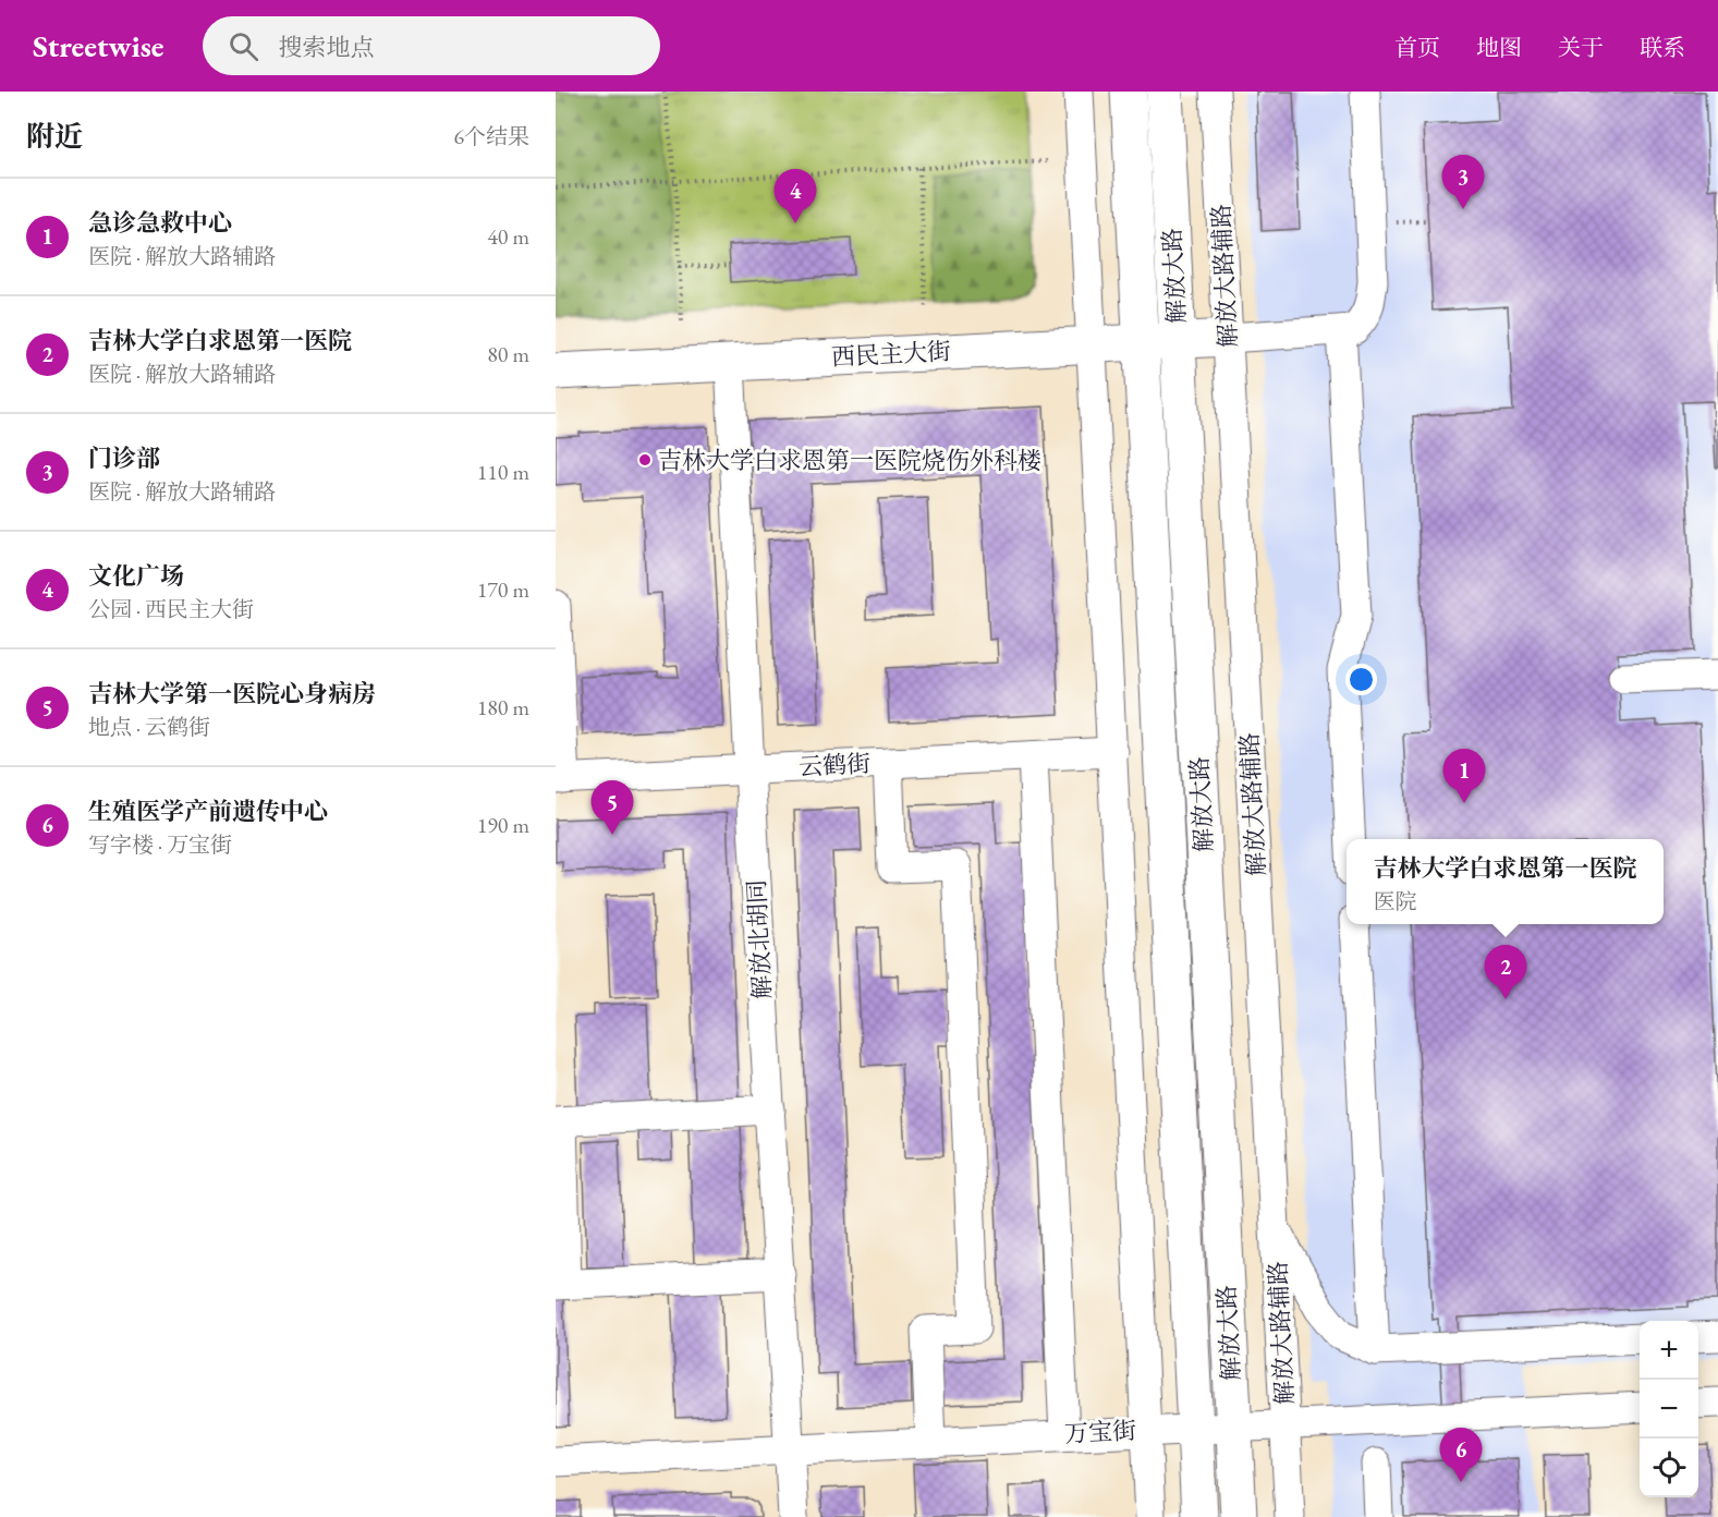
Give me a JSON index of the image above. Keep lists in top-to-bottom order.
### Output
{
  "streets": {
    "main road": ["解放大路", "西民主大街"],
    "street": [
      "解放大路辅路",
      "云鹤街",
      "解放北胡同",
      "万宝街"
    ]
  },
  "crossings": [
    ["解放大路", "西民主大街"],
    ["解放大路", "万宝街"],
    ["解放大路辅路", "西民主大街"],
    ["解放大路辅路", "万宝街"],
    ["西民主大街", "解放北胡同"],
    ["云鹤街", "解放北胡同"],
    ["解放北胡同", "万宝街"]
  ],
  "places": ["吉林大学白求恩第一医院烧伤外科楼"],
  "page": {
    "header": "Streetwise",
    "search": "搜索地点",
    "nav": [
      "首页",
      "地图",
      "关于",
      "联系"
    ],
    "heading": ["附近", "6个结果"],
    "pins": [
      "3",
      "4",
      "1",
      "5",
      "2",
      "6"
    ],
    "list": [
      {
        "mark": "1",
        "name": "急诊急救中心",
        "note": "医院 · 解放大路辅路",
        "value": "40 m"
      },
      {
        "mark": "2",
        "name": "吉林大学白求恩第一医院",
        "note": "医院 · 解放大路辅路",
        "value": "80 m"
      },
      {
        "mark": "3",
        "name": "门诊部",
        "note": "医院 · 解放大路辅路",
        "value": "110 m"
      },
      {
        "mark": "4",
        "name": "文化广场",
        "note": "公园 · 西民主大街",
        "value": "170 m"
      },
      {
        "mark": "5",
        "name": "吉林大学第一医院心身病房",
        "note": "地点 · 云鹤街",
        "value": "180 m"
      },
      {
        "mark": "6",
        "name": "生殖医学产前遗传中心",
        "note": "写字楼 · 万宝街",
        "value": "190 m"
      }
    ],
    "popup": ["吉林大学白求恩第一医院", "医院"],
    "map_buttons": ["+", "−"]
  }
}
